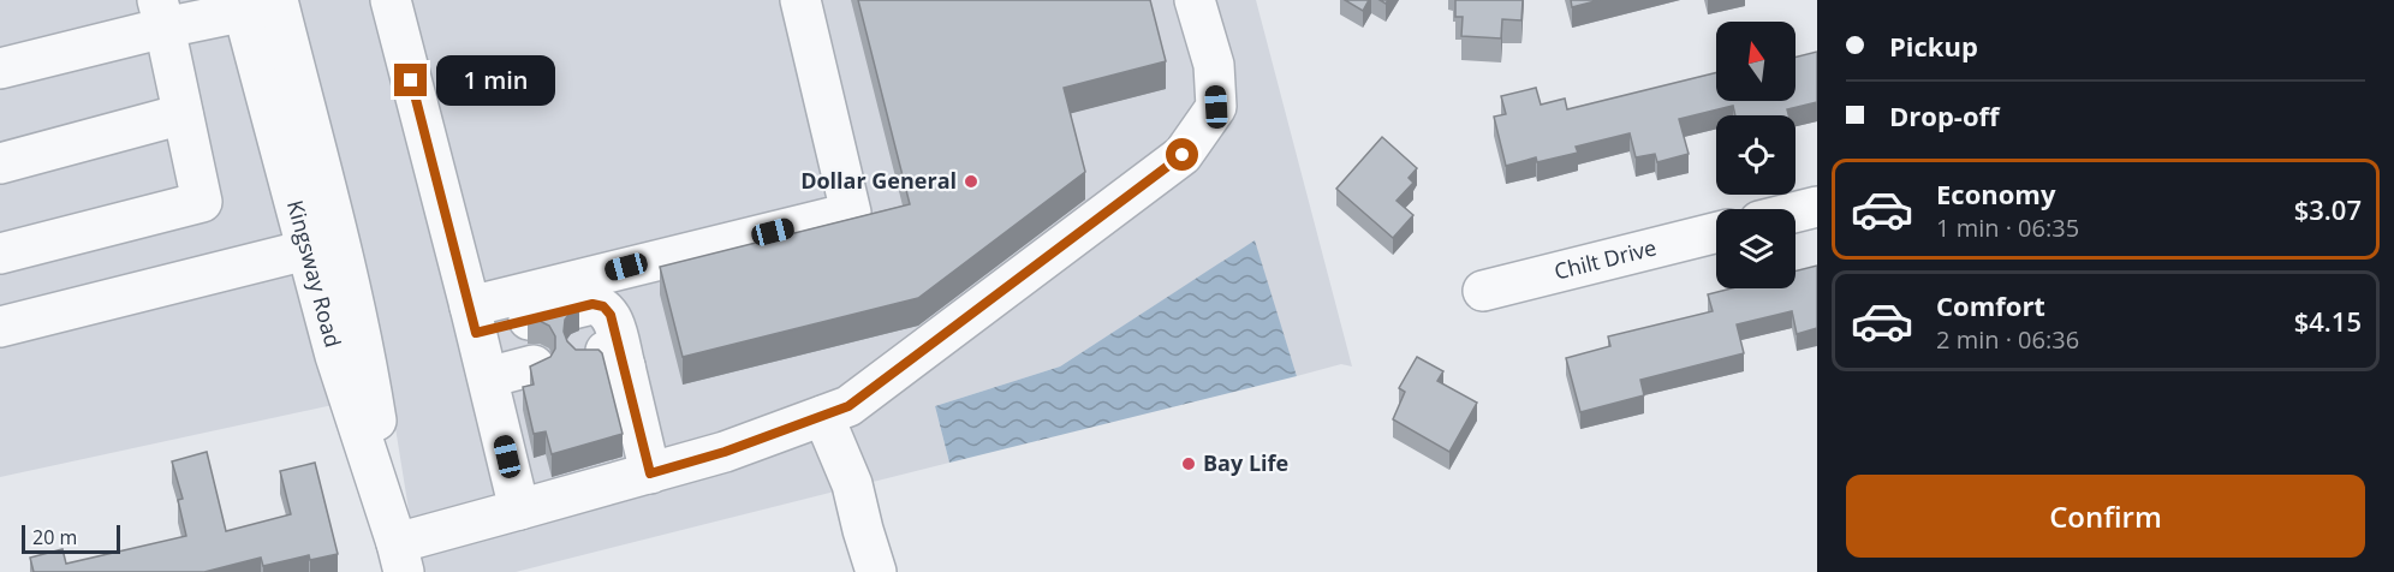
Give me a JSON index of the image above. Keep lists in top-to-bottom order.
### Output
{
  "streets": {
    "street": ["Chilt Drive", "Kingsway Road"]
  },
  "places": ["Dollar General", "Bay Life"],
  "scale_bar": "20 m",
  "north": "top",
  "page": {
    "banner": ["Pickup", "Drop-off"],
    "bubble": "1 min",
    "list": [
      {
        "name": "Economy",
        "note": "1 min · 06:35",
        "value": "$3.07"
      },
      {
        "name": "Comfort",
        "note": "2 min · 06:36",
        "value": "$4.15"
      }
    ],
    "buttons": "Confirm",
    "scale": "20 m"
  }
}
